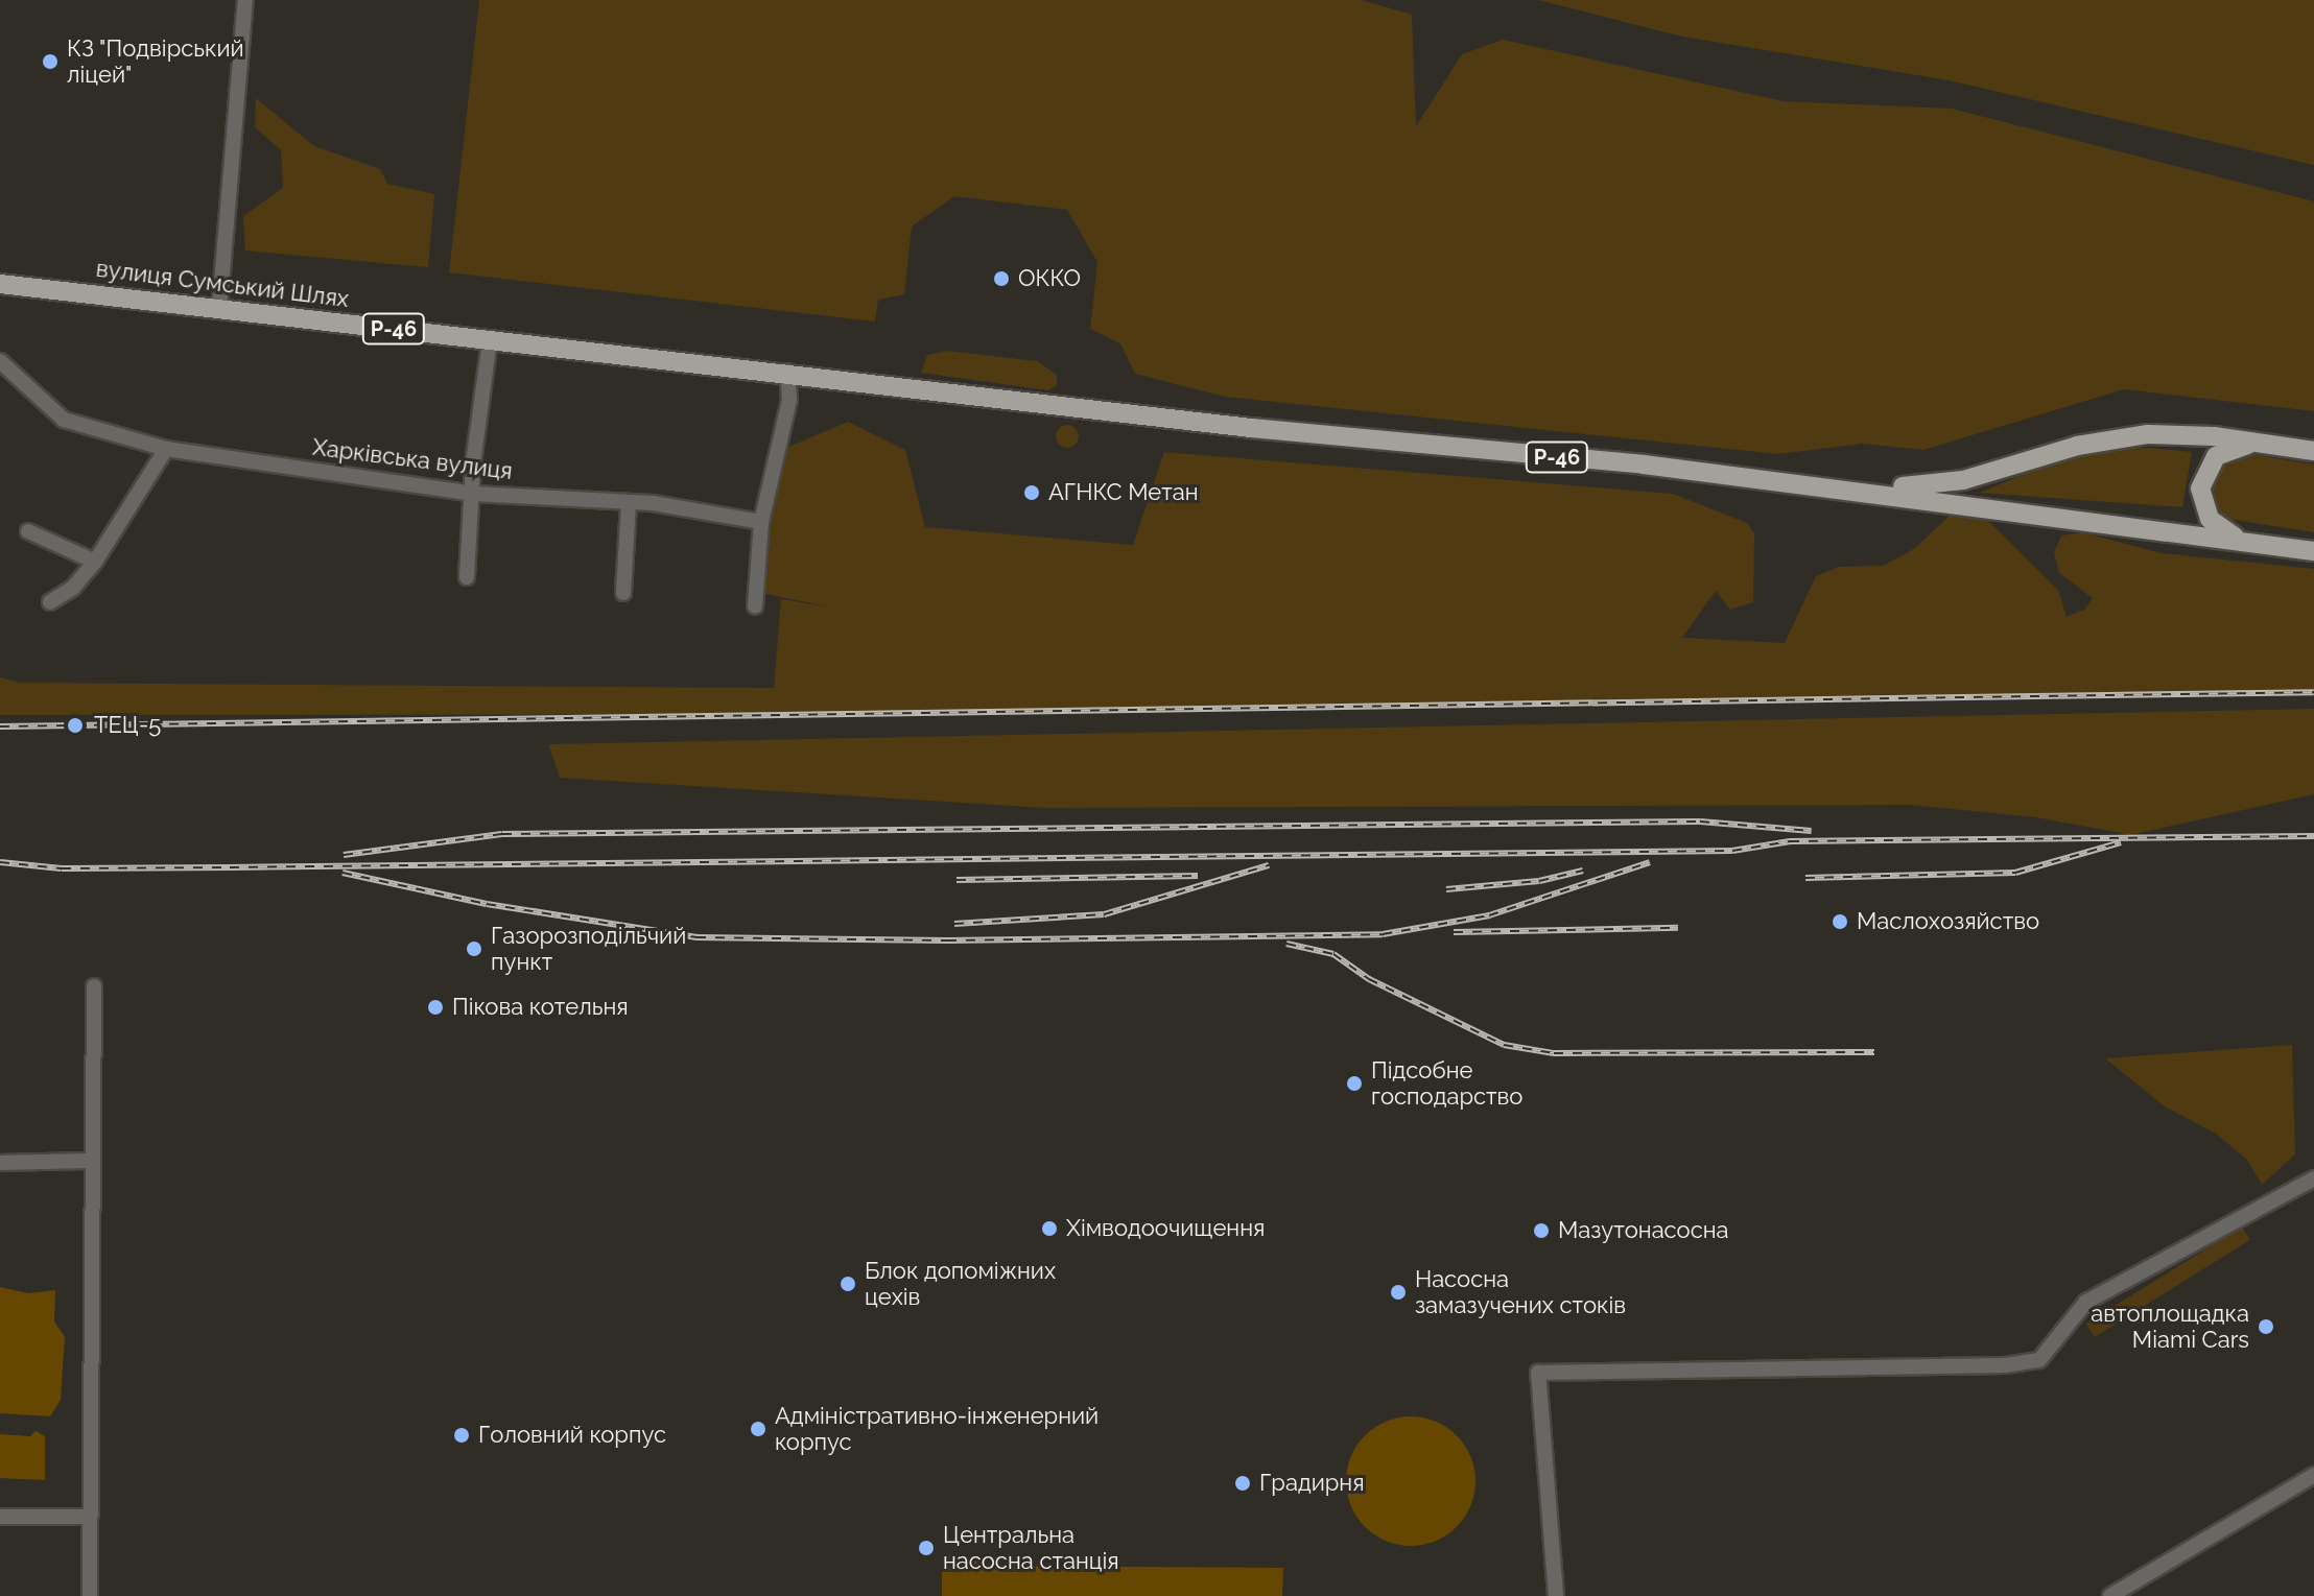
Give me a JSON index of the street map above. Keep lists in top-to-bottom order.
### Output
{
  "streets": {
    "main road": ["вулиця Сумський Шлях", "Р-46"],
    "street": ["Харківська вулиця"]
  },
  "crossings": [
    ["вулиця Сумський Шлях", "Р-46"]
  ],
  "places": [
    "КЗ \"Подвірський ліцей\"",
    "ОККО",
    "АГНКС Метан",
    "ТЕЦ-5",
    "Маслохозяйство",
    "Газорозподільчий пункт",
    "Пікова котельня",
    "Підсобне господарство",
    "Хімводоочищення",
    "Мазутонасосна",
    "Блок допоміжних цехів",
    "Насосна замазучених стоків",
    "автоплощадка Miami Cars",
    "Адміністративно-інженерний корпус",
    "Головний корпус",
    "Градирня",
    "Центральна насосна станція"
  ]
}
